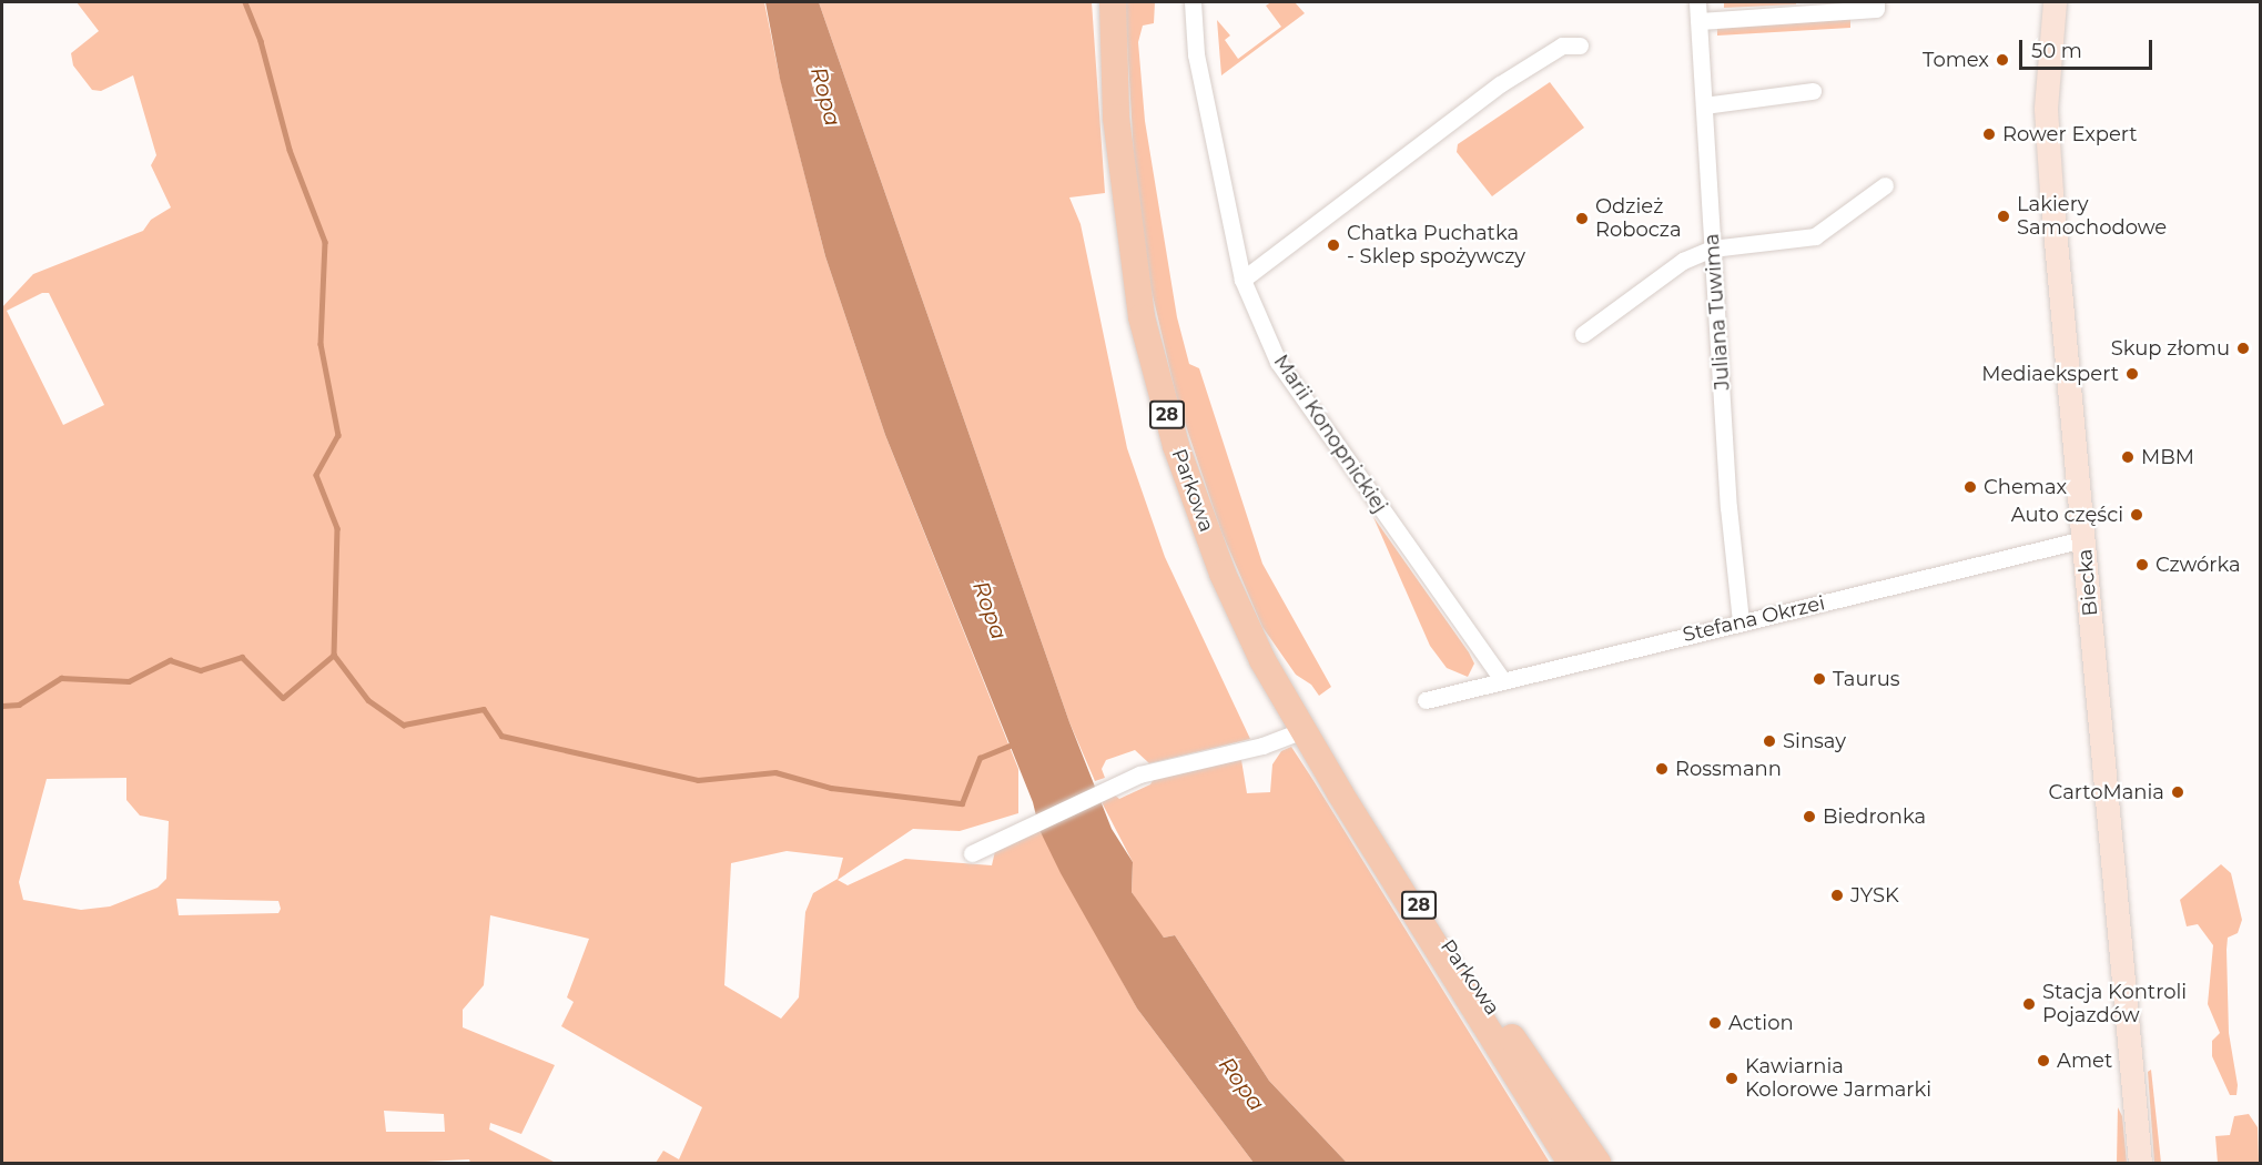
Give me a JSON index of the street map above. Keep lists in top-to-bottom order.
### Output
{
  "streets": {
    "main road": ["28", "Parkowa"],
    "street": [
      "Juliana Tuwima",
      "Marii Konopnickiej",
      "Biecka",
      "Stefana Okrzei"
    ]
  },
  "crossings": [
    ["Juliana Tuwima", "Stefana Okrzei"],
    ["Marii Konopnickiej", "Stefana Okrzei"],
    ["Biecka", "Stefana Okrzei"]
  ],
  "water": ["Ropa"],
  "places": [
    "Tomex",
    "Rower Expert",
    "Lakiery Samochodowe",
    "Odzież Robocza",
    "Chatka Puchatka - Sklep spożywczy",
    "Skup złomu",
    "Mediaekspert",
    "MBM",
    "Chemax",
    "Auto części",
    "Czwórka",
    "Taurus",
    "Sinsay",
    "Rossmann",
    "CartoMania",
    "Biedronka",
    "JYSK",
    "Stacja Kontroli Pojazdów",
    "Action",
    "Amet",
    "Kawiarnia Kolorowe Jarmarki"
  ],
  "scale_bar": "50 m"
}
